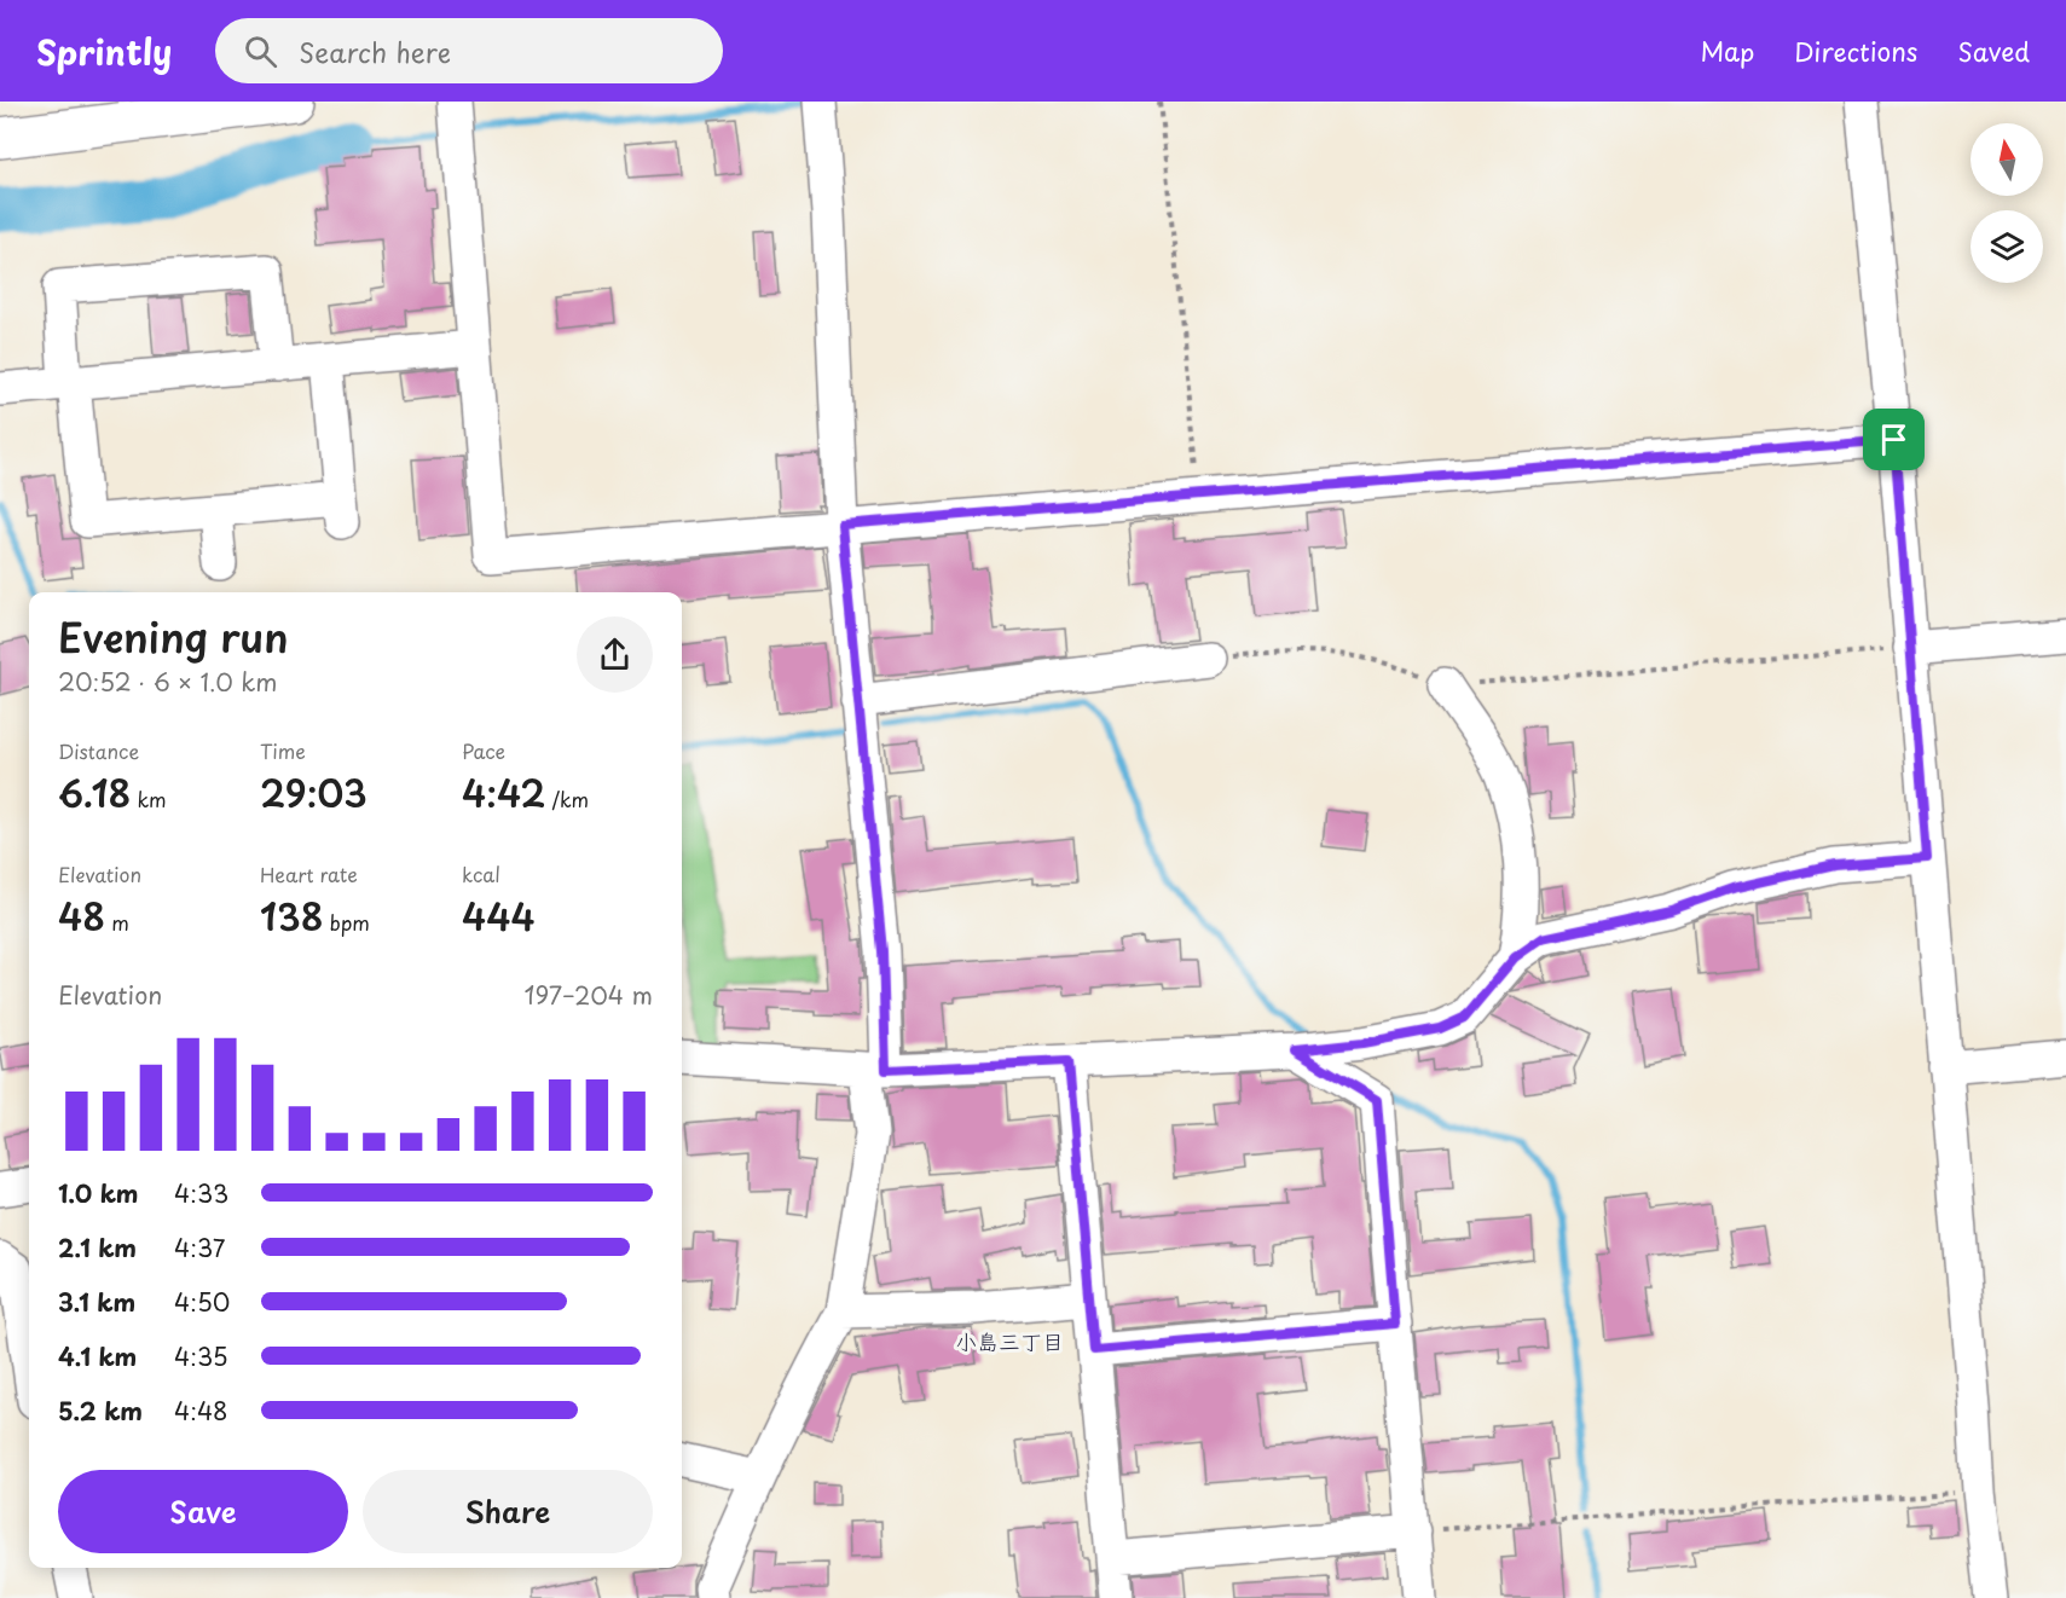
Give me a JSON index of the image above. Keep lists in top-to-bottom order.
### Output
{
  "districts": ["小島三丁目"],
  "north": "top",
  "page": {
    "header": "Sprintly",
    "search": "Search here",
    "nav": ["Map", "Directions", "Saved"],
    "heading": ["Evening run", "20:52 · 6 × 1.0 km"],
    "stats": [
      ["Distance", "6.18 km"],
      ["Time", "29:03"],
      ["Pace", "4:42 /km"],
      ["Elevation", "48 m"],
      ["Heart rate", "138 bpm"],
      ["kcal", "444"]
    ],
    "chart": ["Elevation", "197–204 m"],
    "list": [
      {
        "name": "1.0 km",
        "note": "4:33"
      },
      {
        "name": "2.1 km",
        "note": "4:37"
      },
      {
        "name": "3.1 km",
        "note": "4:50"
      },
      {
        "name": "4.1 km",
        "note": "4:35"
      },
      {
        "name": "5.2 km",
        "note": "4:48"
      }
    ],
    "buttons": ["Save", "Share"]
  }
}
